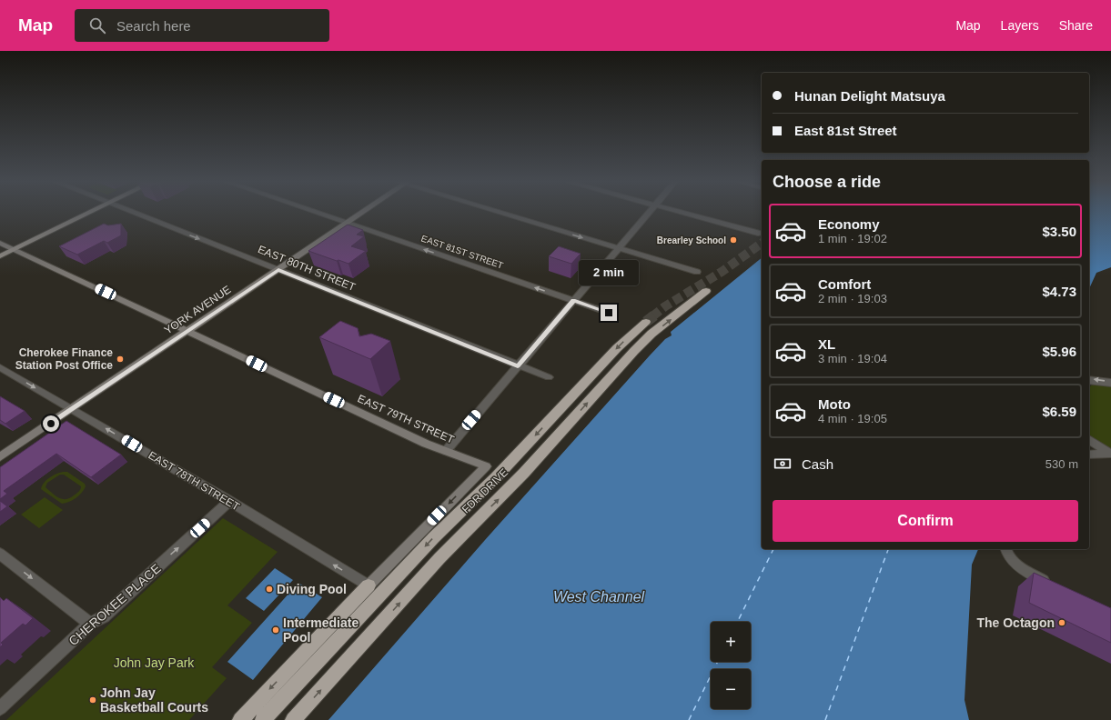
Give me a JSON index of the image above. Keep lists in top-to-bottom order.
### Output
{
  "streets": {
    "highway": ["FDR DRIVE"],
    "main road": ["YORK AVENUE", "EAST 79TH STREET"],
    "street": [
      "EAST 81ST STREET",
      "EAST 80TH STREET",
      "EAST 78TH STREET",
      "CHEROKEE PLACE"
    ]
  },
  "crossings": [
    ["EAST 81ST STREET", "YORK AVENUE"],
    ["EAST 80TH STREET", "YORK AVENUE"],
    ["YORK AVENUE", "EAST 79TH STREET"],
    ["YORK AVENUE", "EAST 78TH STREET"],
    ["EAST 79TH STREET", "FDR DRIVE"],
    ["EAST 78TH STREET", "FDR DRIVE"],
    ["EAST 78TH STREET", "CHEROKEE PLACE"]
  ],
  "one_way": ["CHEROKEE PLACE"],
  "water": ["West Channel"],
  "parks": ["John Jay Park"],
  "places": [
    "Brearley School",
    "Cherokee Finance Station Post Office",
    "Diving Pool",
    "The Octagon",
    "Intermediate Pool",
    "John Jay Basketball Courts"
  ],
  "page": {
    "header": "Map",
    "search": "Search here",
    "nav": ["Map", "Layers", "Share"],
    "banner": ["Hunan Delight Matsuya", "East 81st Street"],
    "heading": "Choose a ride",
    "list": [
      {
        "name": "Economy",
        "note": "1 min · 19:02",
        "value": "$3.50"
      },
      {
        "name": "Comfort",
        "note": "2 min · 19:03",
        "value": "$4.73"
      },
      {
        "name": "XL",
        "note": "3 min · 19:04",
        "value": "$5.96"
      },
      {
        "name": "Moto",
        "note": "4 min · 19:05",
        "value": "$6.59"
      }
    ],
    "bubble": "2 min",
    "pay": ["Cash", "530 m"],
    "buttons": "Confirm",
    "map_buttons": ["+", "−"]
  }
}
